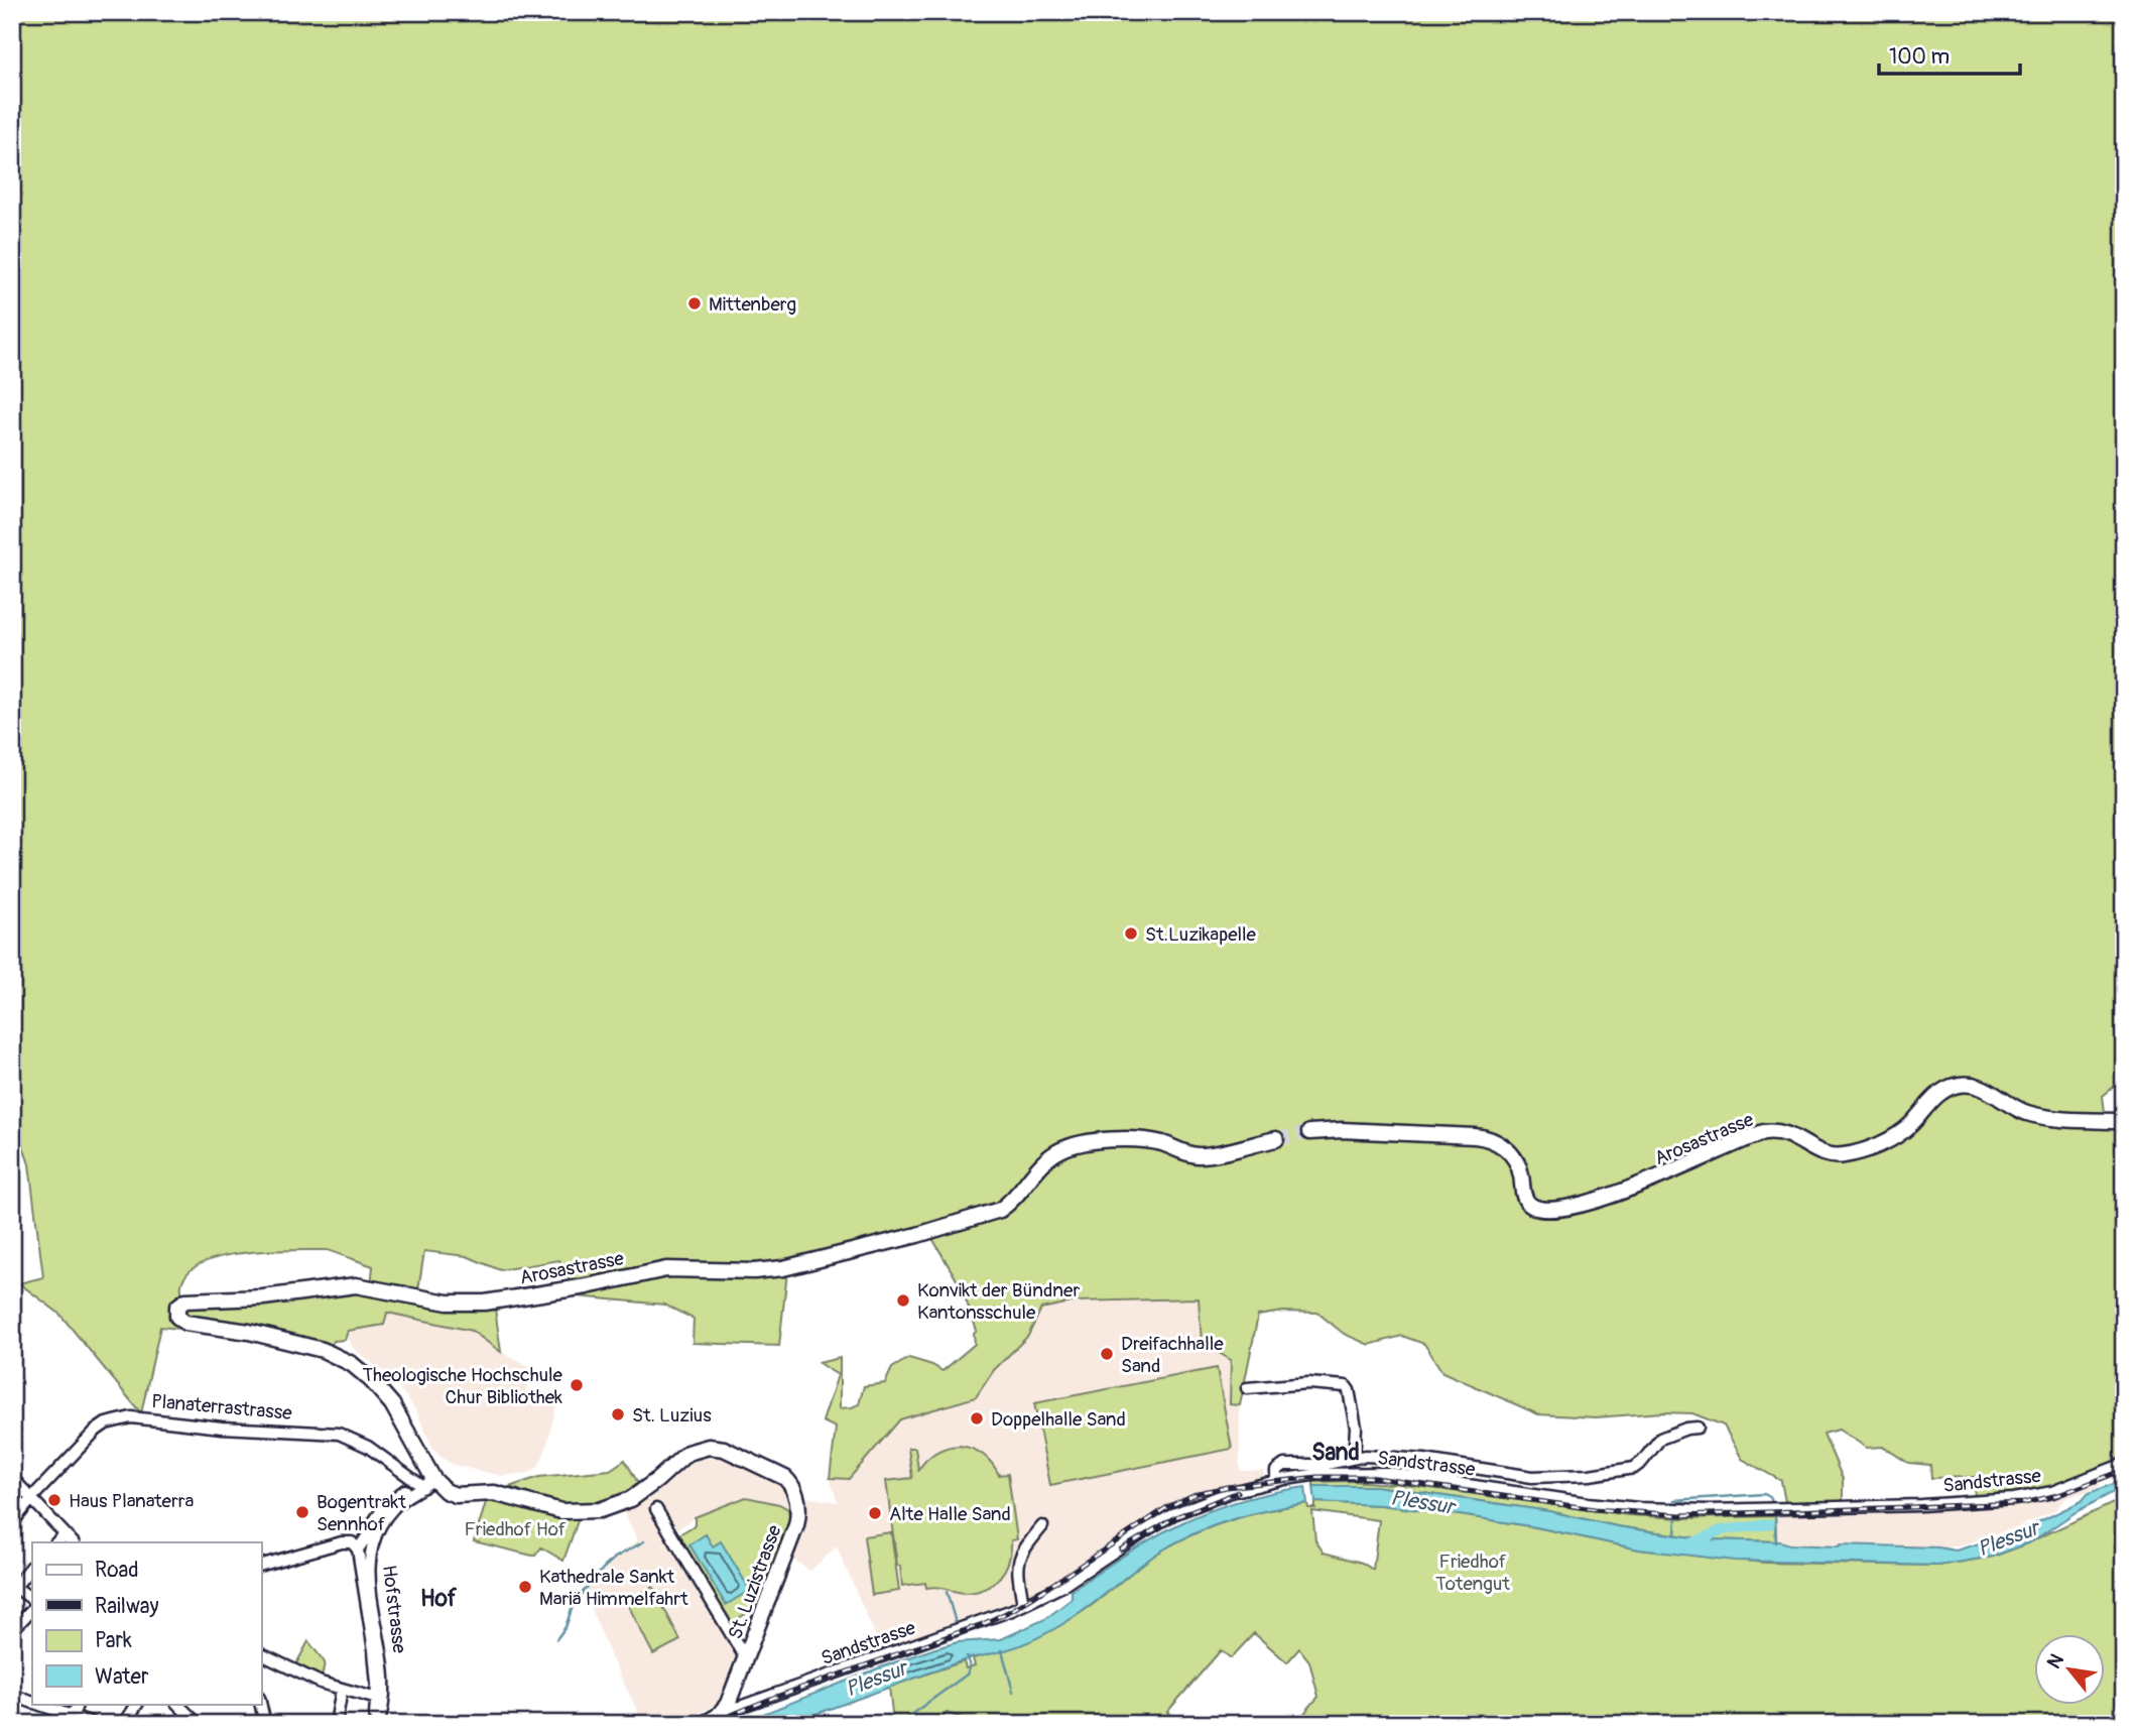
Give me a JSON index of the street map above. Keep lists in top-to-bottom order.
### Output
{
  "streets": {
    "main road": ["Arosastrasse", "St. Luzistrasse"],
    "street": ["Planaterrastrasse", "Sandstrasse", "Hofstrasse"]
  },
  "crossings": [
    ["Arosastrasse", "Planaterrastrasse"],
    ["Arosastrasse", "St. Luzistrasse"],
    ["Arosastrasse", "Hofstrasse"],
    ["Planaterrastrasse", "St. Luzistrasse"],
    ["Planaterrastrasse", "Hofstrasse"],
    ["Sandstrasse", "St. Luzistrasse"],
    ["St. Luzistrasse", "Hofstrasse"]
  ],
  "districts": ["Sand", "Hof"],
  "water": ["Plessur"],
  "parks": ["Friedhof Hof", "Friedhof Totengut"],
  "places": [
    "Mittenberg",
    "St.Luzikapelle",
    "Konvikt der Bündner Kantonsschule",
    "Dreifachhalle Sand",
    "Theologische Hochschule Chur Bibliothek",
    "St. Luzius",
    "Doppelhalle Sand",
    "Haus Planaterra",
    "Bogentrakt Sennhof",
    "Alte Halle Sand",
    "Kathedrale Sankt Mariä Himmelfahrt"
  ],
  "legend": [
    "Road",
    "Railway",
    "Park",
    "Water"
  ],
  "scale_bar": "100 m",
  "north": "top left"
}
